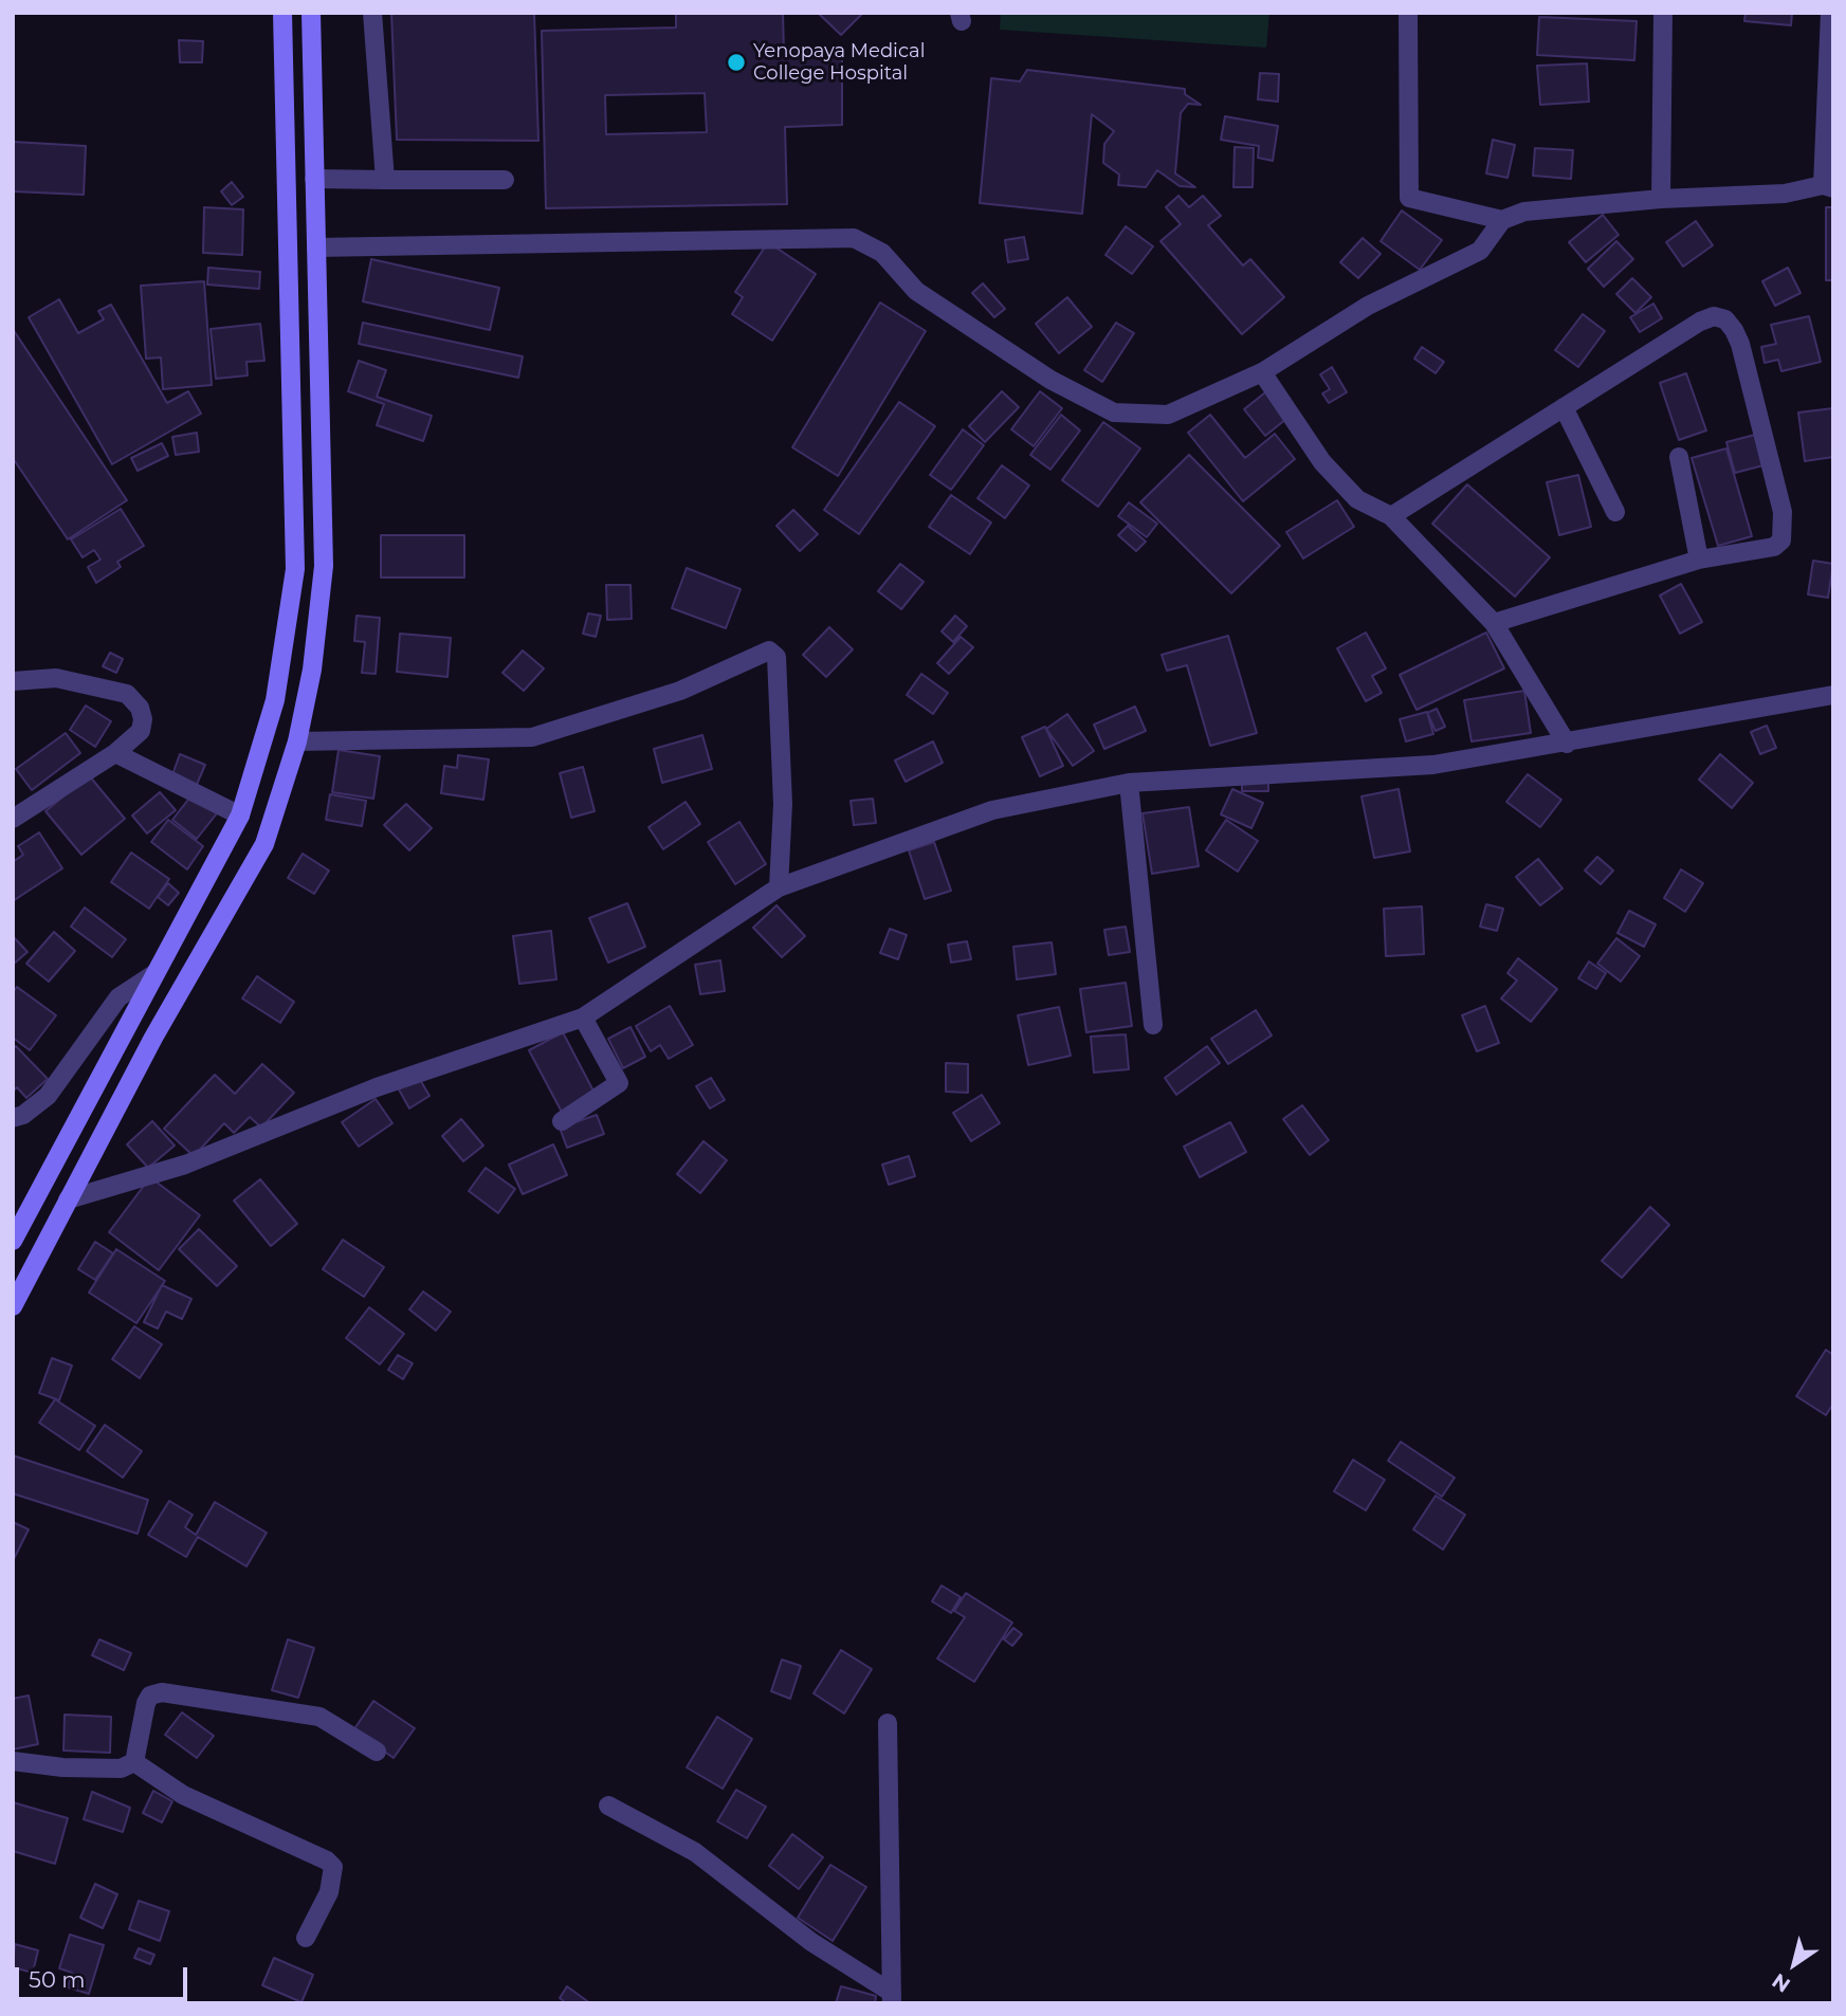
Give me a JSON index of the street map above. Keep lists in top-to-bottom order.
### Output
{
  "places": ["Yenopaya Medical College Hospital"],
  "scale_bar": "50 m",
  "north": "bottom left"
}
